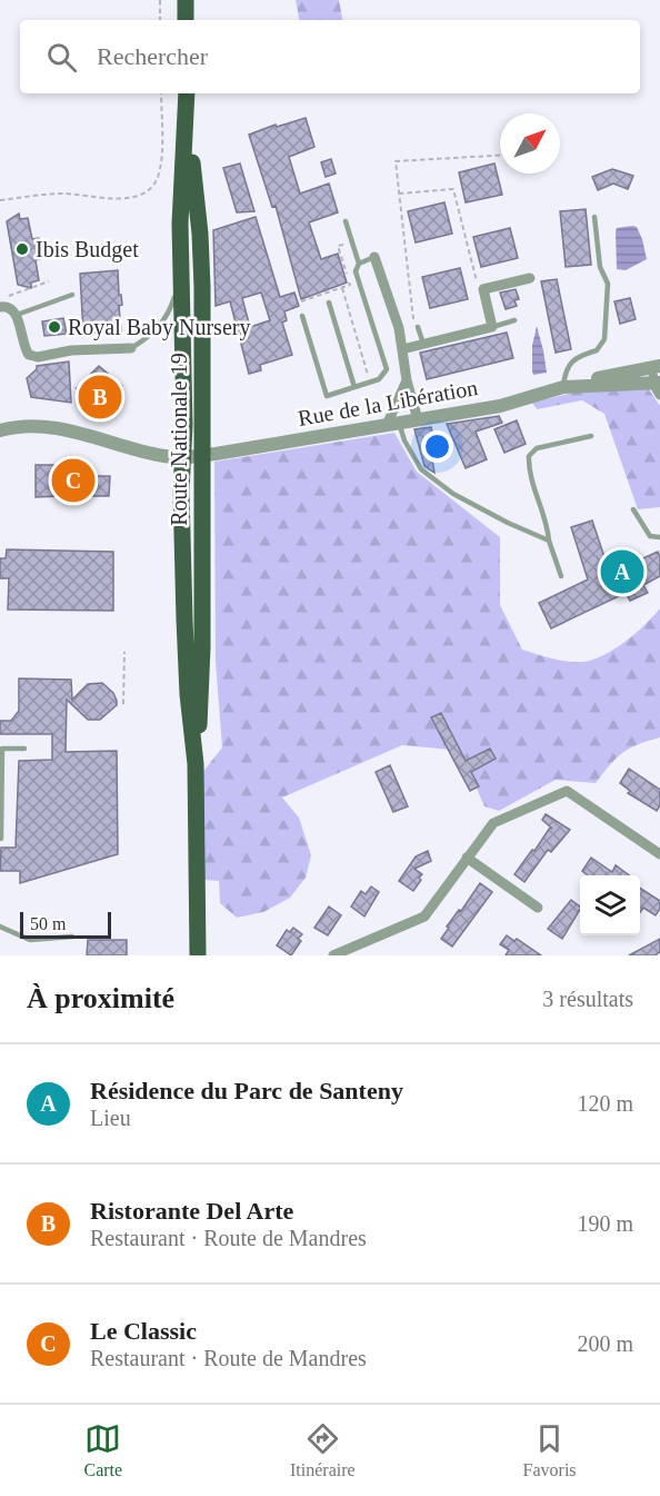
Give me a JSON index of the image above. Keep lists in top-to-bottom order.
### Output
{
  "streets": {
    "main road": ["Route Nationale 19"],
    "street": ["Rue de la Libération"]
  },
  "crossings": [
    ["Rue de la Libération", "Route Nationale 19"]
  ],
  "places": ["Ibis Budget", "Royal Baby Nursery"],
  "scale_bar": "50 m",
  "north": "top right",
  "page": {
    "search": "Rechercher",
    "pins": ["B", "C", "A"],
    "scale": "50 m",
    "heading": ["À proximité", "3 résultats"],
    "list": [
      {
        "mark": "A",
        "name": "Résidence du Parc de Santeny",
        "note": "Lieu",
        "value": "120 m"
      },
      {
        "mark": "B",
        "name": "Ristorante Del Arte",
        "note": "Restaurant · Route de Mandres",
        "value": "190 m"
      },
      {
        "mark": "C",
        "name": "Le Classic",
        "note": "Restaurant · Route de Mandres",
        "value": "200 m"
      }
    ],
    "nav": ["Carte", "Itinéraire", "Favoris"]
  }
}
